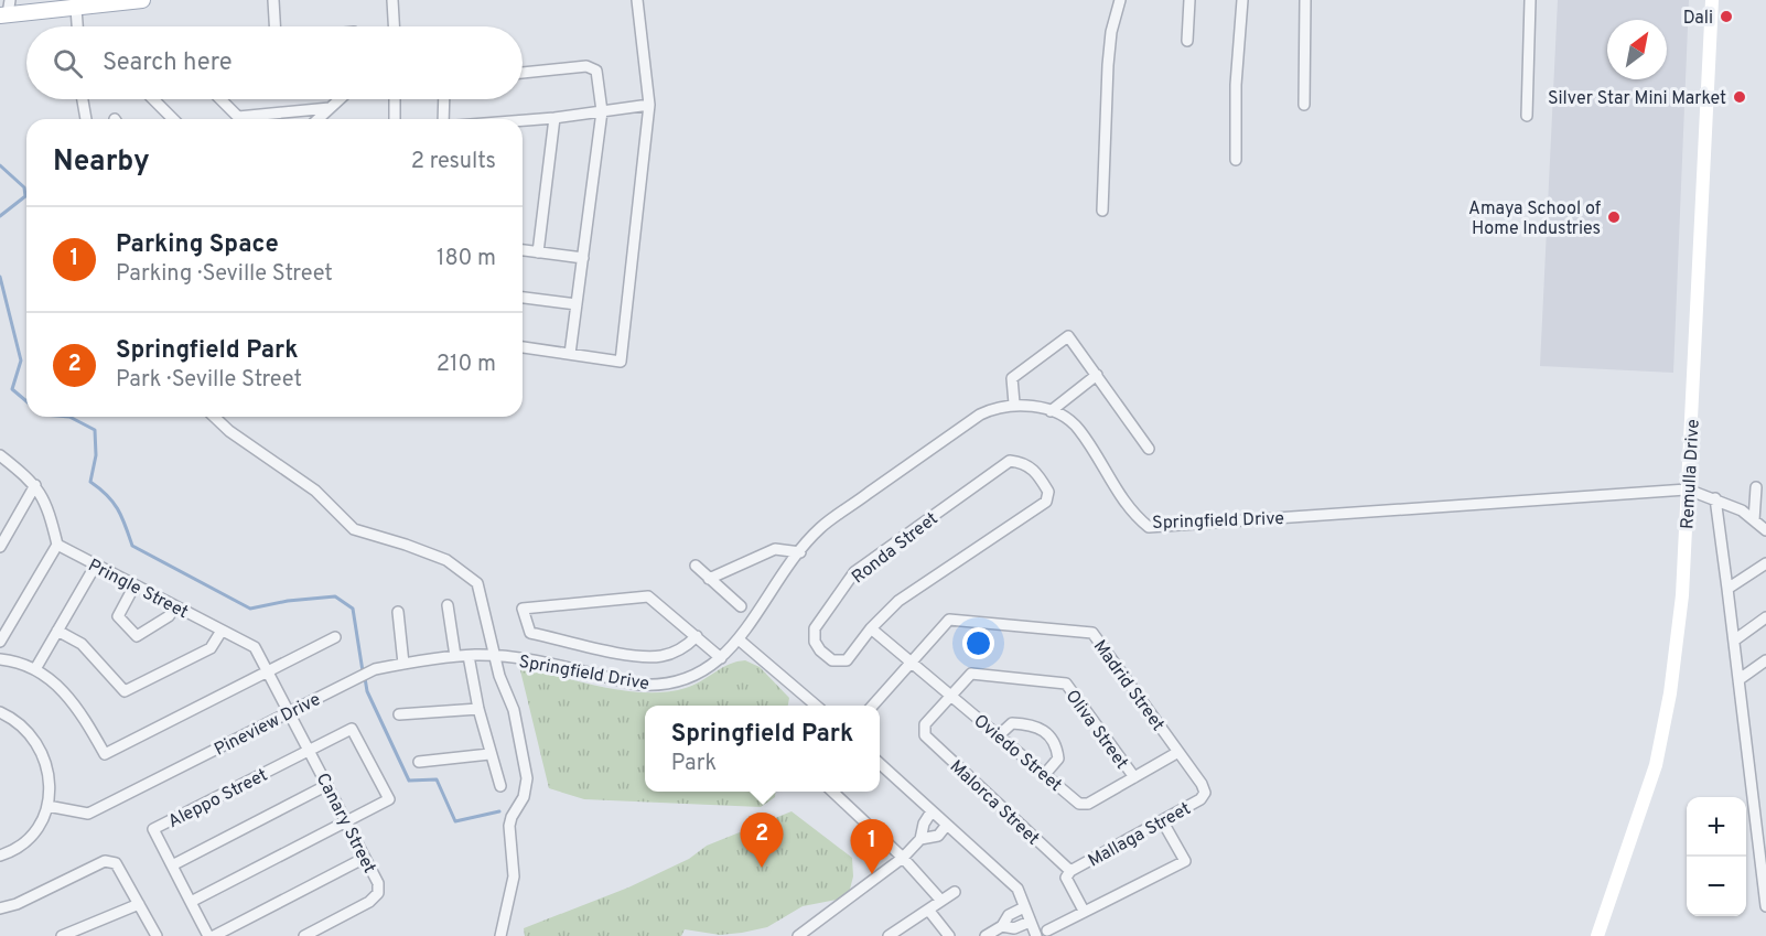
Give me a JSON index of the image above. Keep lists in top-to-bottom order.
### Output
{
  "streets": {
    "main road": ["Remulla Drive"],
    "street": [
      "Springfield Drive",
      "Ronda Street",
      "Pringle Street",
      "Madrid Street",
      "Pineview Drive",
      "Oliva Street",
      "Oviedo Street",
      "Aleppo Street",
      "Malorca Street",
      "Canary Street",
      "Mallaga Street"
    ]
  },
  "crossings": [
    ["Remulla Drive", "Springfield Drive"],
    ["Springfield Drive", "Pineview Drive"],
    ["Ronda Street", "Oviedo Street"],
    ["Pringle Street", "Pineview Drive"],
    ["Pringle Street", "Canary Street"],
    ["Madrid Street", "Oviedo Street"],
    ["Madrid Street", "Mallaga Street"],
    ["Pineview Drive", "Canary Street"],
    ["Oliva Street", "Oviedo Street"],
    ["Oliva Street", "Malorca Street"],
    ["Oviedo Street", "Malorca Street"],
    ["Aleppo Street", "Canary Street"],
    ["Malorca Street", "Mallaga Street"]
  ],
  "places": ["Dali", "Silver Star Mini Market", "Amaya School of Home Industries"],
  "north": "top right",
  "page": {
    "search": "Search here",
    "heading": ["Nearby", "2 results"],
    "list": [
      {
        "mark": "1",
        "name": "Parking Space",
        "note": "Parking · Seville Street",
        "value": "180 m"
      },
      {
        "mark": "2",
        "name": "Springfield Park",
        "note": "Park · Seville Street",
        "value": "210 m"
      }
    ],
    "popup": ["Springfield Park", "Park"],
    "map_buttons": ["+", "−"],
    "pins": ["2", "1"]
  }
}
